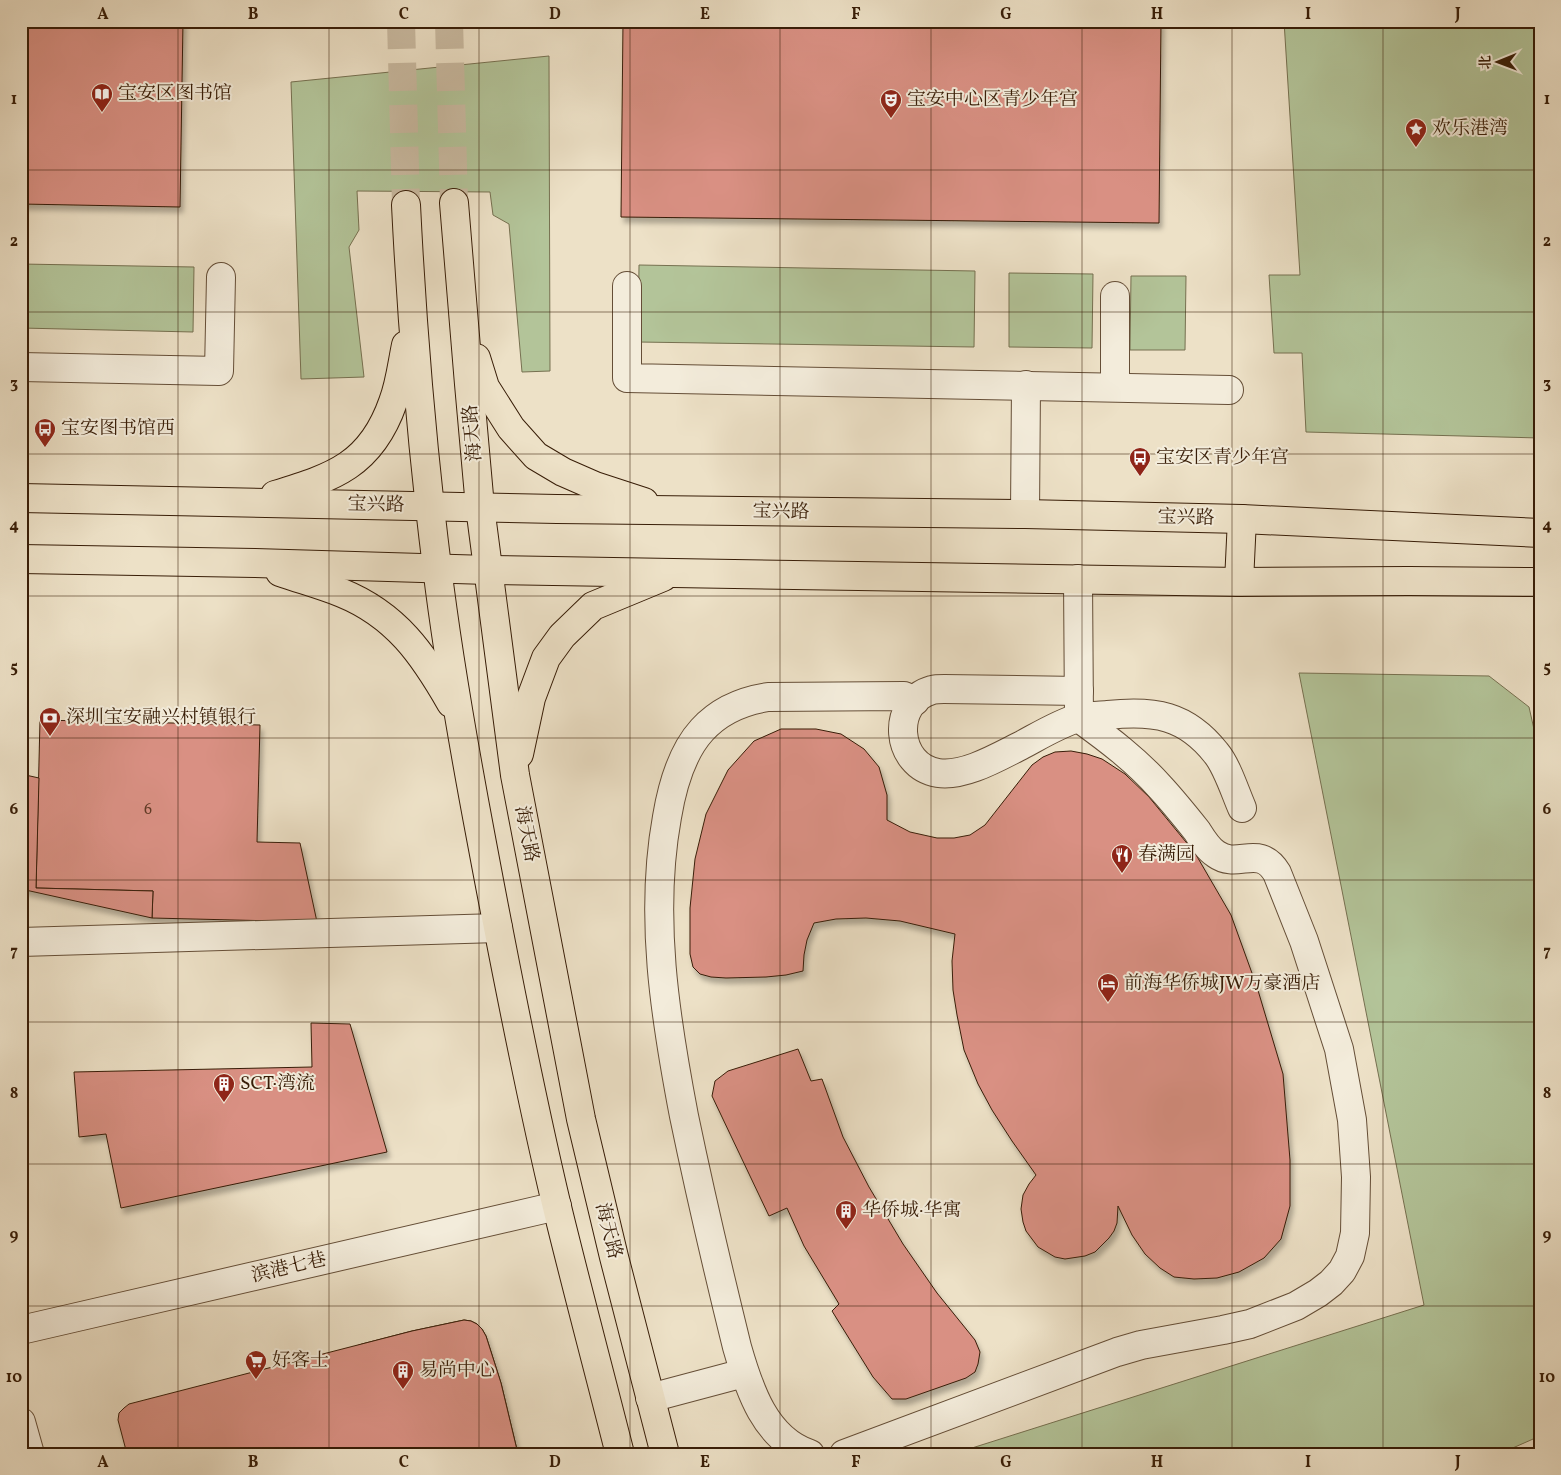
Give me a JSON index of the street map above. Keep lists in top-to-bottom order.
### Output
{
  "streets": {
    "main road": ["海天路", "宝兴路"],
    "street": ["滨港七巷"]
  },
  "crossings": [
    ["海天路", "宝兴路"]
  ],
  "places": {
    "library": ["宝安区图书馆"],
    "theatre": ["宝安中心区青少年宫"],
    "place": ["欢乐港湾"],
    "bus stop": ["宝安图书馆西", "宝安区青少年宫"],
    "bank": ["深圳宝安融兴村镇银行"],
    "restaurant": ["春满园"],
    "hotel": ["前海华侨城JW万豪酒店"],
    "building": ["SCT·湾流", "华侨城·华寓", "易尚中心"],
    "supermarket": ["好客士"]
  },
  "house_numbers": ["6"],
  "north": "left",
  "grid": {
    "columns": [
      "A",
      "B",
      "C",
      "D",
      "E",
      "F",
      "G",
      "H",
      "I",
      "J"
    ],
    "rows": [
      "1",
      "2",
      "3",
      "4",
      "5",
      "6",
      "7",
      "8",
      "9",
      "10"
    ]
  }
}
